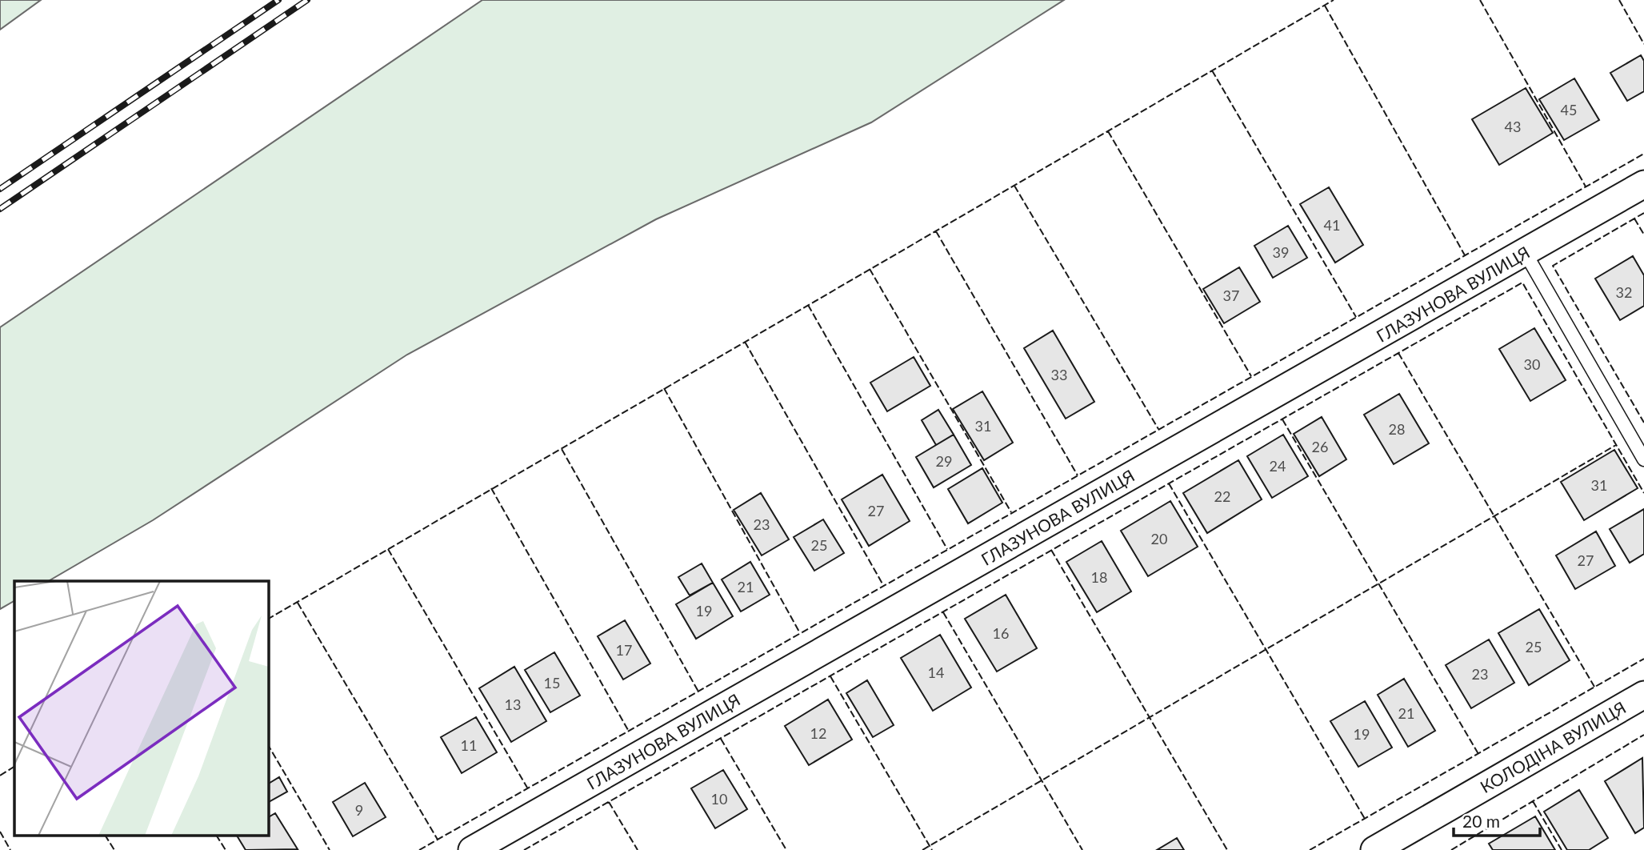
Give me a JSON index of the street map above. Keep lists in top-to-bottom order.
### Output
{
  "streets": {
    "street": ["ГЛАЗУНОВА ВУЛИЦЯ", "КОЛОДІНА ВУЛИЦЯ"]
  },
  "house_numbers": [
    "45",
    "43",
    "41",
    "39",
    "32",
    "37",
    "30",
    "33",
    "31",
    "28",
    "26",
    "29",
    "24",
    "31",
    "22",
    "27",
    "23",
    "20",
    "25",
    "27",
    "18",
    "21",
    "19",
    "16",
    "25",
    "17",
    "14",
    "23",
    "15",
    "13",
    "21",
    "12",
    "19",
    "11",
    "10",
    "9"
  ],
  "scale_bar": "20 m"
}
